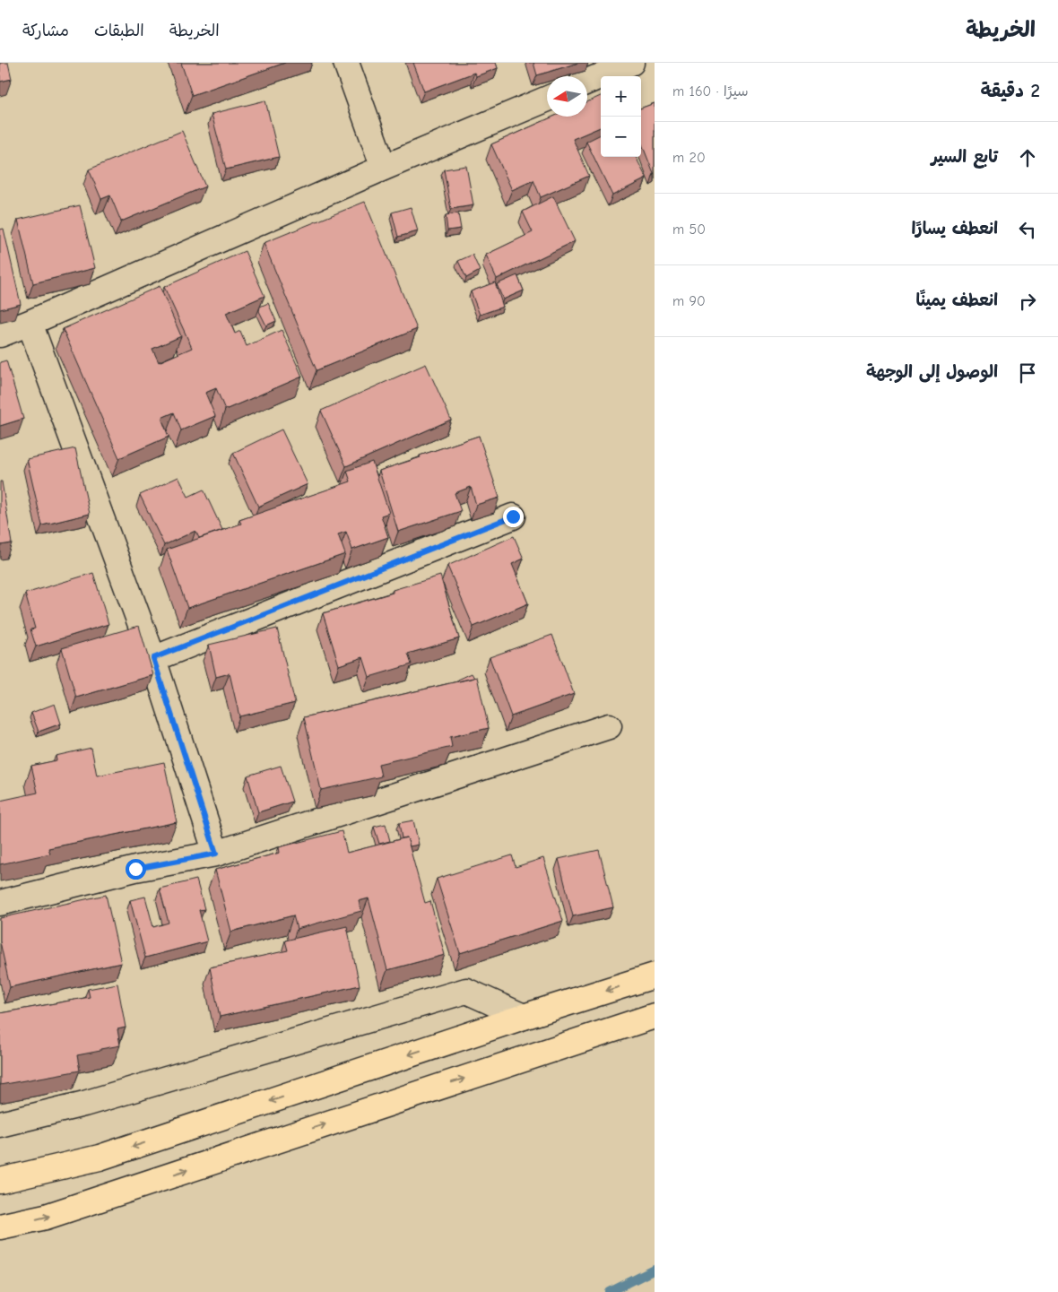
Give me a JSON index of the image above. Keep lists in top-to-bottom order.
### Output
{
  "north": "left",
  "page": {
    "header": "الخريطة",
    "nav": ["الخريطة", "الطبقات", "مشاركة"],
    "heading": ["2 دقيقة", "سيرًا · 160 m"],
    "map_buttons": ["+", "−"],
    "list": [
      ["تابع السير", "20 m"],
      ["انعطف يسارًا", "50 m"],
      ["انعطف يمينًا", "90 m"],
      "الوصول إلى الوجهة"
    ]
  }
}
